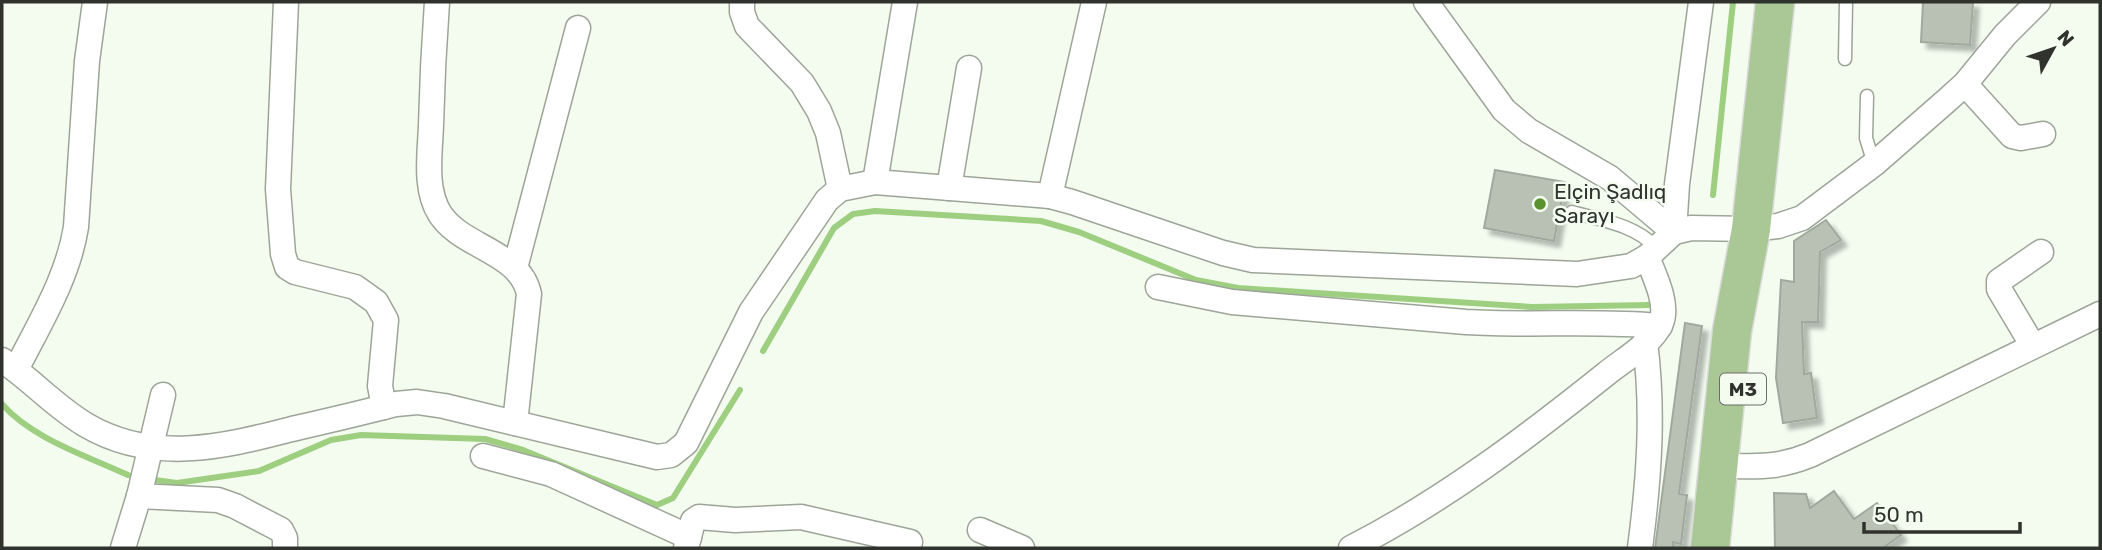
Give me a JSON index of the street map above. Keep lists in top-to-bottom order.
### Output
{
  "streets": {
    "main road": ["M3"]
  },
  "places": ["Elçin Şadlıq Sarayı"],
  "scale_bar": "50 m",
  "north": "top right"
}
